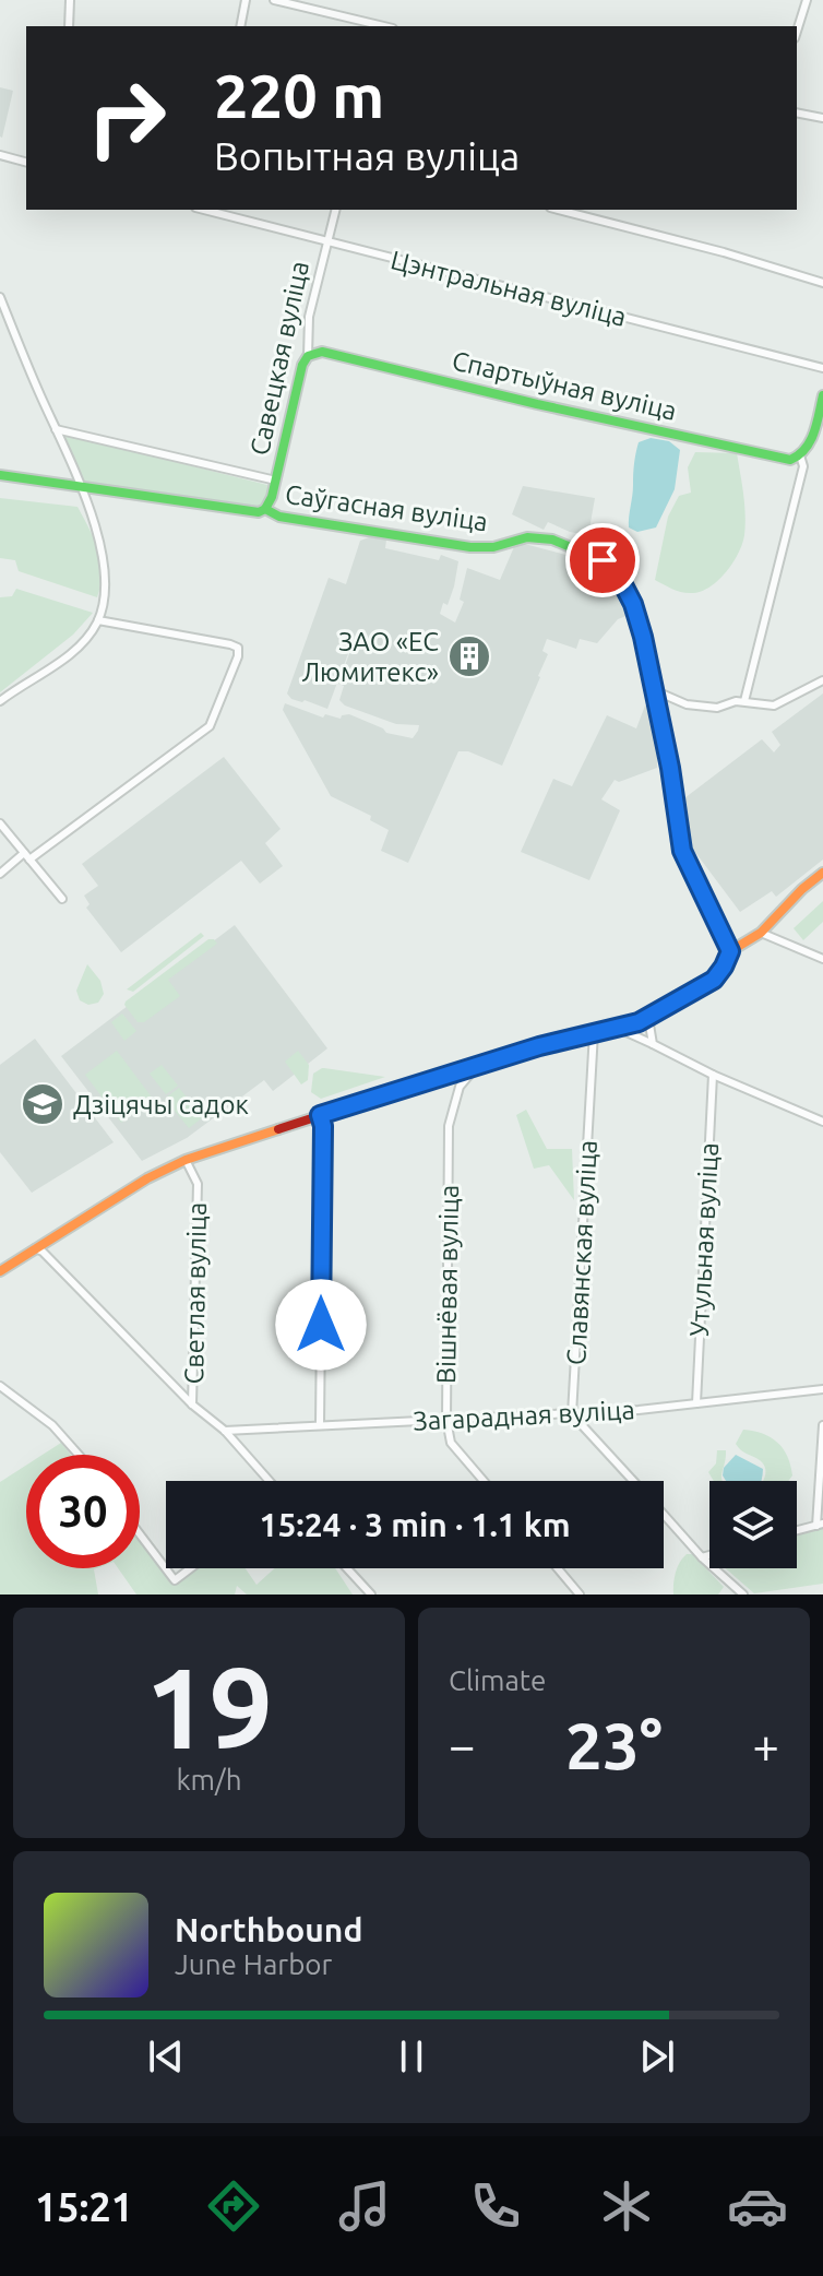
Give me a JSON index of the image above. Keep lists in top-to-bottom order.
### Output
{
  "streets": {
    "street": [
      "Цэнтральная вуліца",
      "Савецкая вуліца",
      "Спартыўная вуліца",
      "Саўгасная вуліца",
      "Утульная вуліца",
      "Славянская вуліца",
      "Вішнёвая вуліца",
      "Светлая вуліца",
      "Загарадная вуліца"
    ]
  },
  "crossings": [
    ["Цэнтральная вуліца", "Савецкая вуліца"],
    ["Савецкая вуліца", "Спартыўная вуліца"],
    ["Савецкая вуліца", "Саўгасная вуліца"],
    ["Утульная вуліца", "Загарадная вуліца"],
    ["Славянская вуліца", "Загарадная вуліца"],
    ["Вішнёвая вуліца", "Загарадная вуліца"],
    ["Светлая вуліца", "Загарадная вуліца"]
  ],
  "places": {
    "building": ["ЗАО «ЕС Люмитекс»"],
    "school or university": ["Дзіцячы садок"]
  },
  "page": {
    "turn": ["220 m", "Вопытная вуліца"],
    "limit": "30",
    "trip": "15:24 · 3 min · 1.1 km",
    "tile": [
      ["19", "km/h"],
      "Climate"
    ],
    "heat": ["−", "23°", "+"],
    "song": ["Northbound", "June Harbor"],
    "tabs": "15:21"
  }
}
